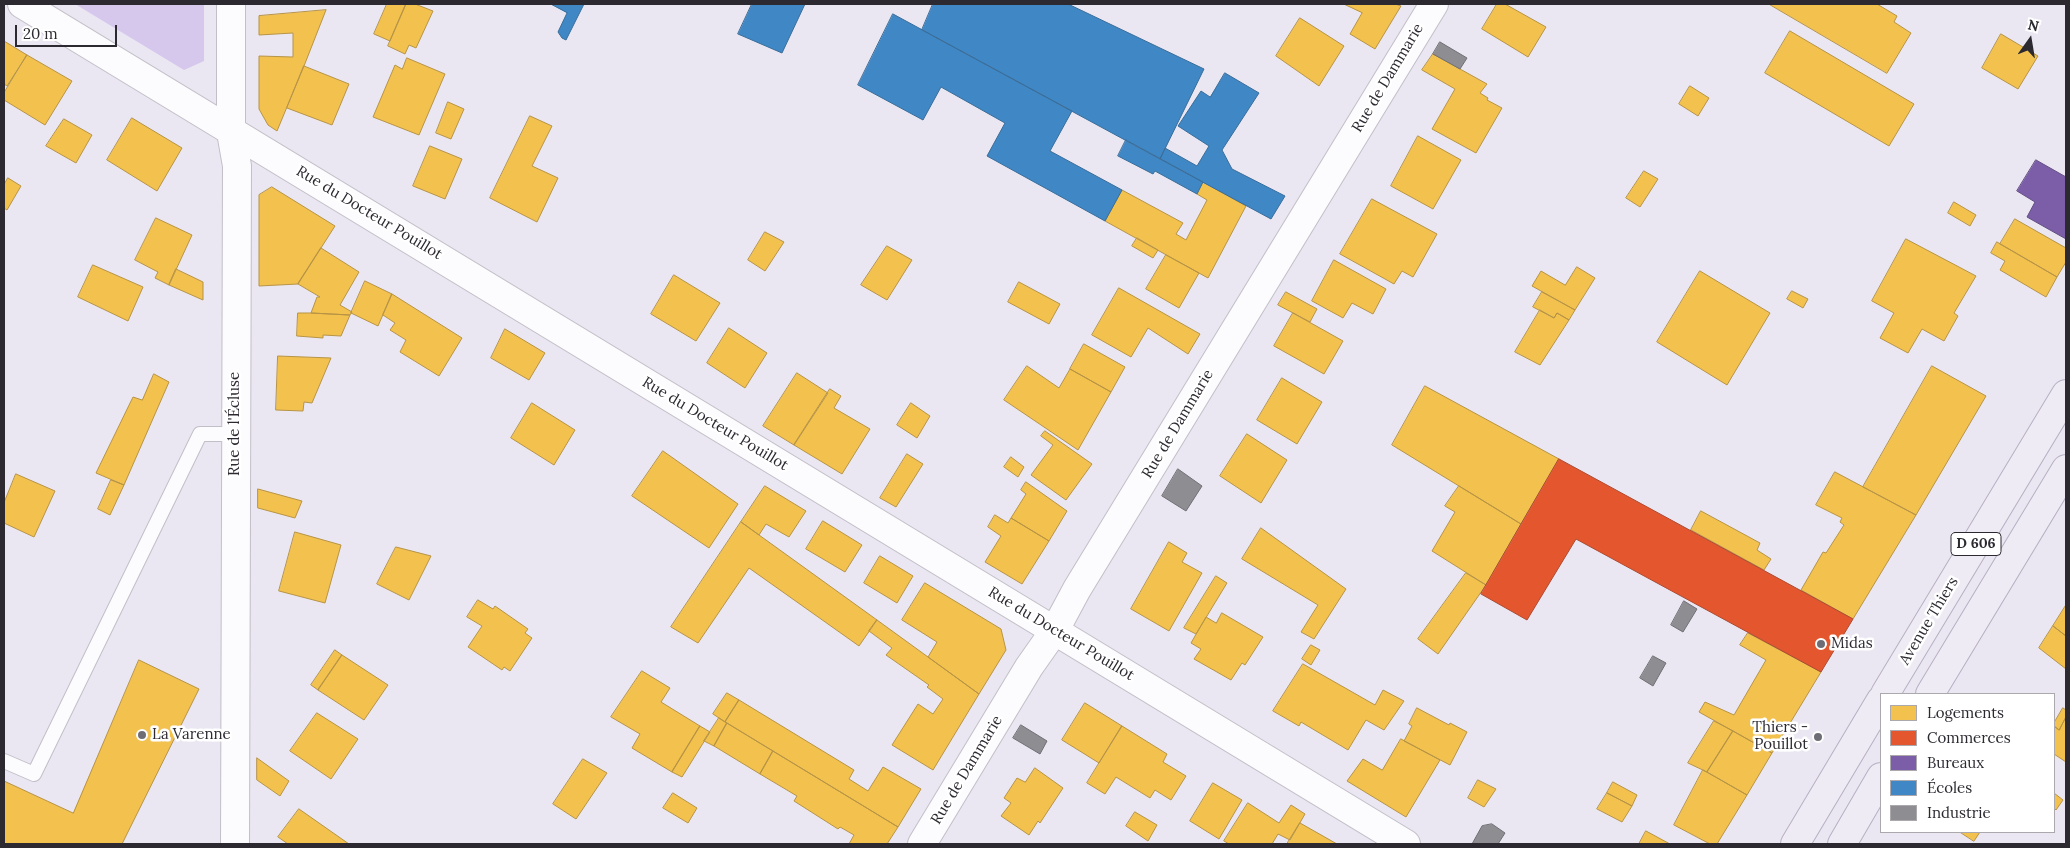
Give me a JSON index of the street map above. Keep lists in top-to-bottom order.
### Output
{
  "streets": {
    "main road": ["D 606", "Avenue Thiers"],
    "street": ["Rue de Dammarie", "Rue du Docteur Pouillot", "Rue de l'Écluse"]
  },
  "crossings": [
    ["Rue de Dammarie", "Rue du Docteur Pouillot"],
    ["Rue du Docteur Pouillot", "Rue de l'Écluse"]
  ],
  "places": ["Midas", "La Varenne", "Thiers - Pouillot"],
  "legend": [
    "Logements",
    "Commerces",
    "Bureaux",
    "Écoles",
    "Industrie"
  ],
  "scale_bar": "20 m",
  "north": "top"
}
